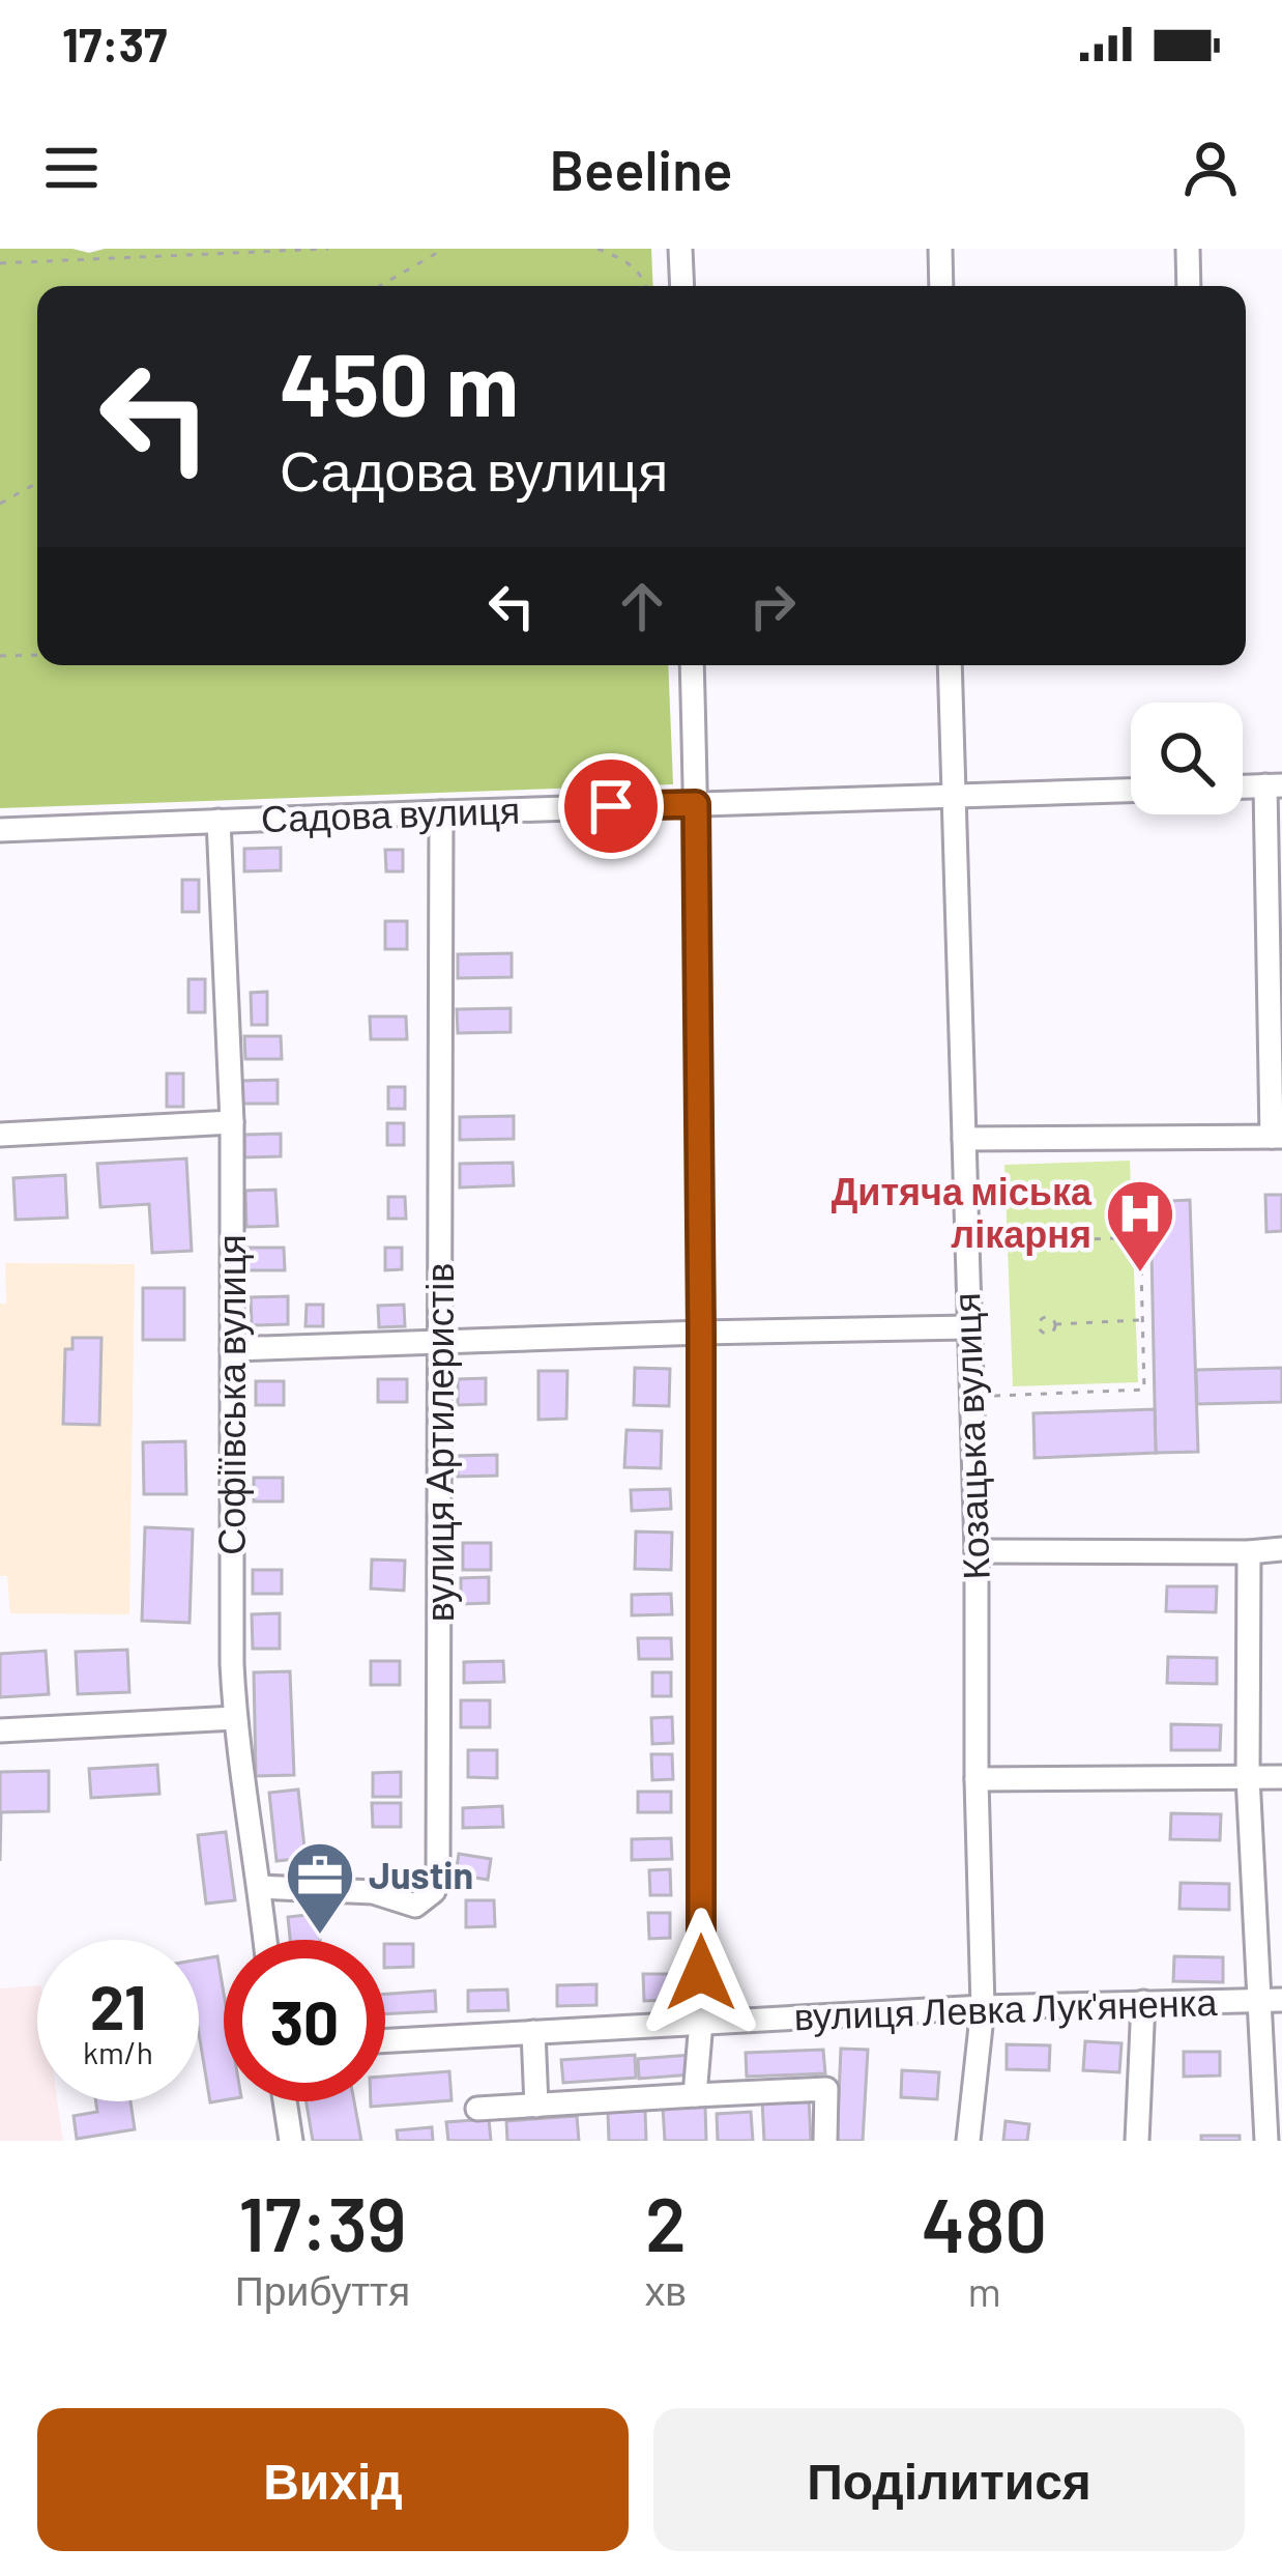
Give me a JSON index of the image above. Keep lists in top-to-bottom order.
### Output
{
  "streets": {
    "street": [
      "Садова вулиця",
      "Софіївська вулиця",
      "Козацька вулиця",
      "вулиця Артилеристів",
      "вулиця Левка Лук'яненка"
    ]
  },
  "crossings": [
    ["Садова вулиця", "Софіївська вулиця"],
    ["Садова вулиця", "Козацька вулиця"],
    ["Садова вулиця", "вулиця Артилеристів"],
    ["Софіївська вулиця", "вулиця Артилеристів"],
    ["Козацька вулиця", "вулиця Левка Лук'яненка"]
  ],
  "places": {
    "hospital": ["Дитяча міська лікарня"],
    "office": ["Justin"]
  },
  "page": {
    "status": "17:37",
    "header": "Beeline",
    "turn": ["450 m", "Садова вулиця"],
    "speed": "21 km/h",
    "limit": "30",
    "eta": [
      "17:39",
      "Прибуття",
      "2",
      "хв",
      "480",
      "m"
    ],
    "buttons": ["Вихід", "Поділитися"]
  }
}
